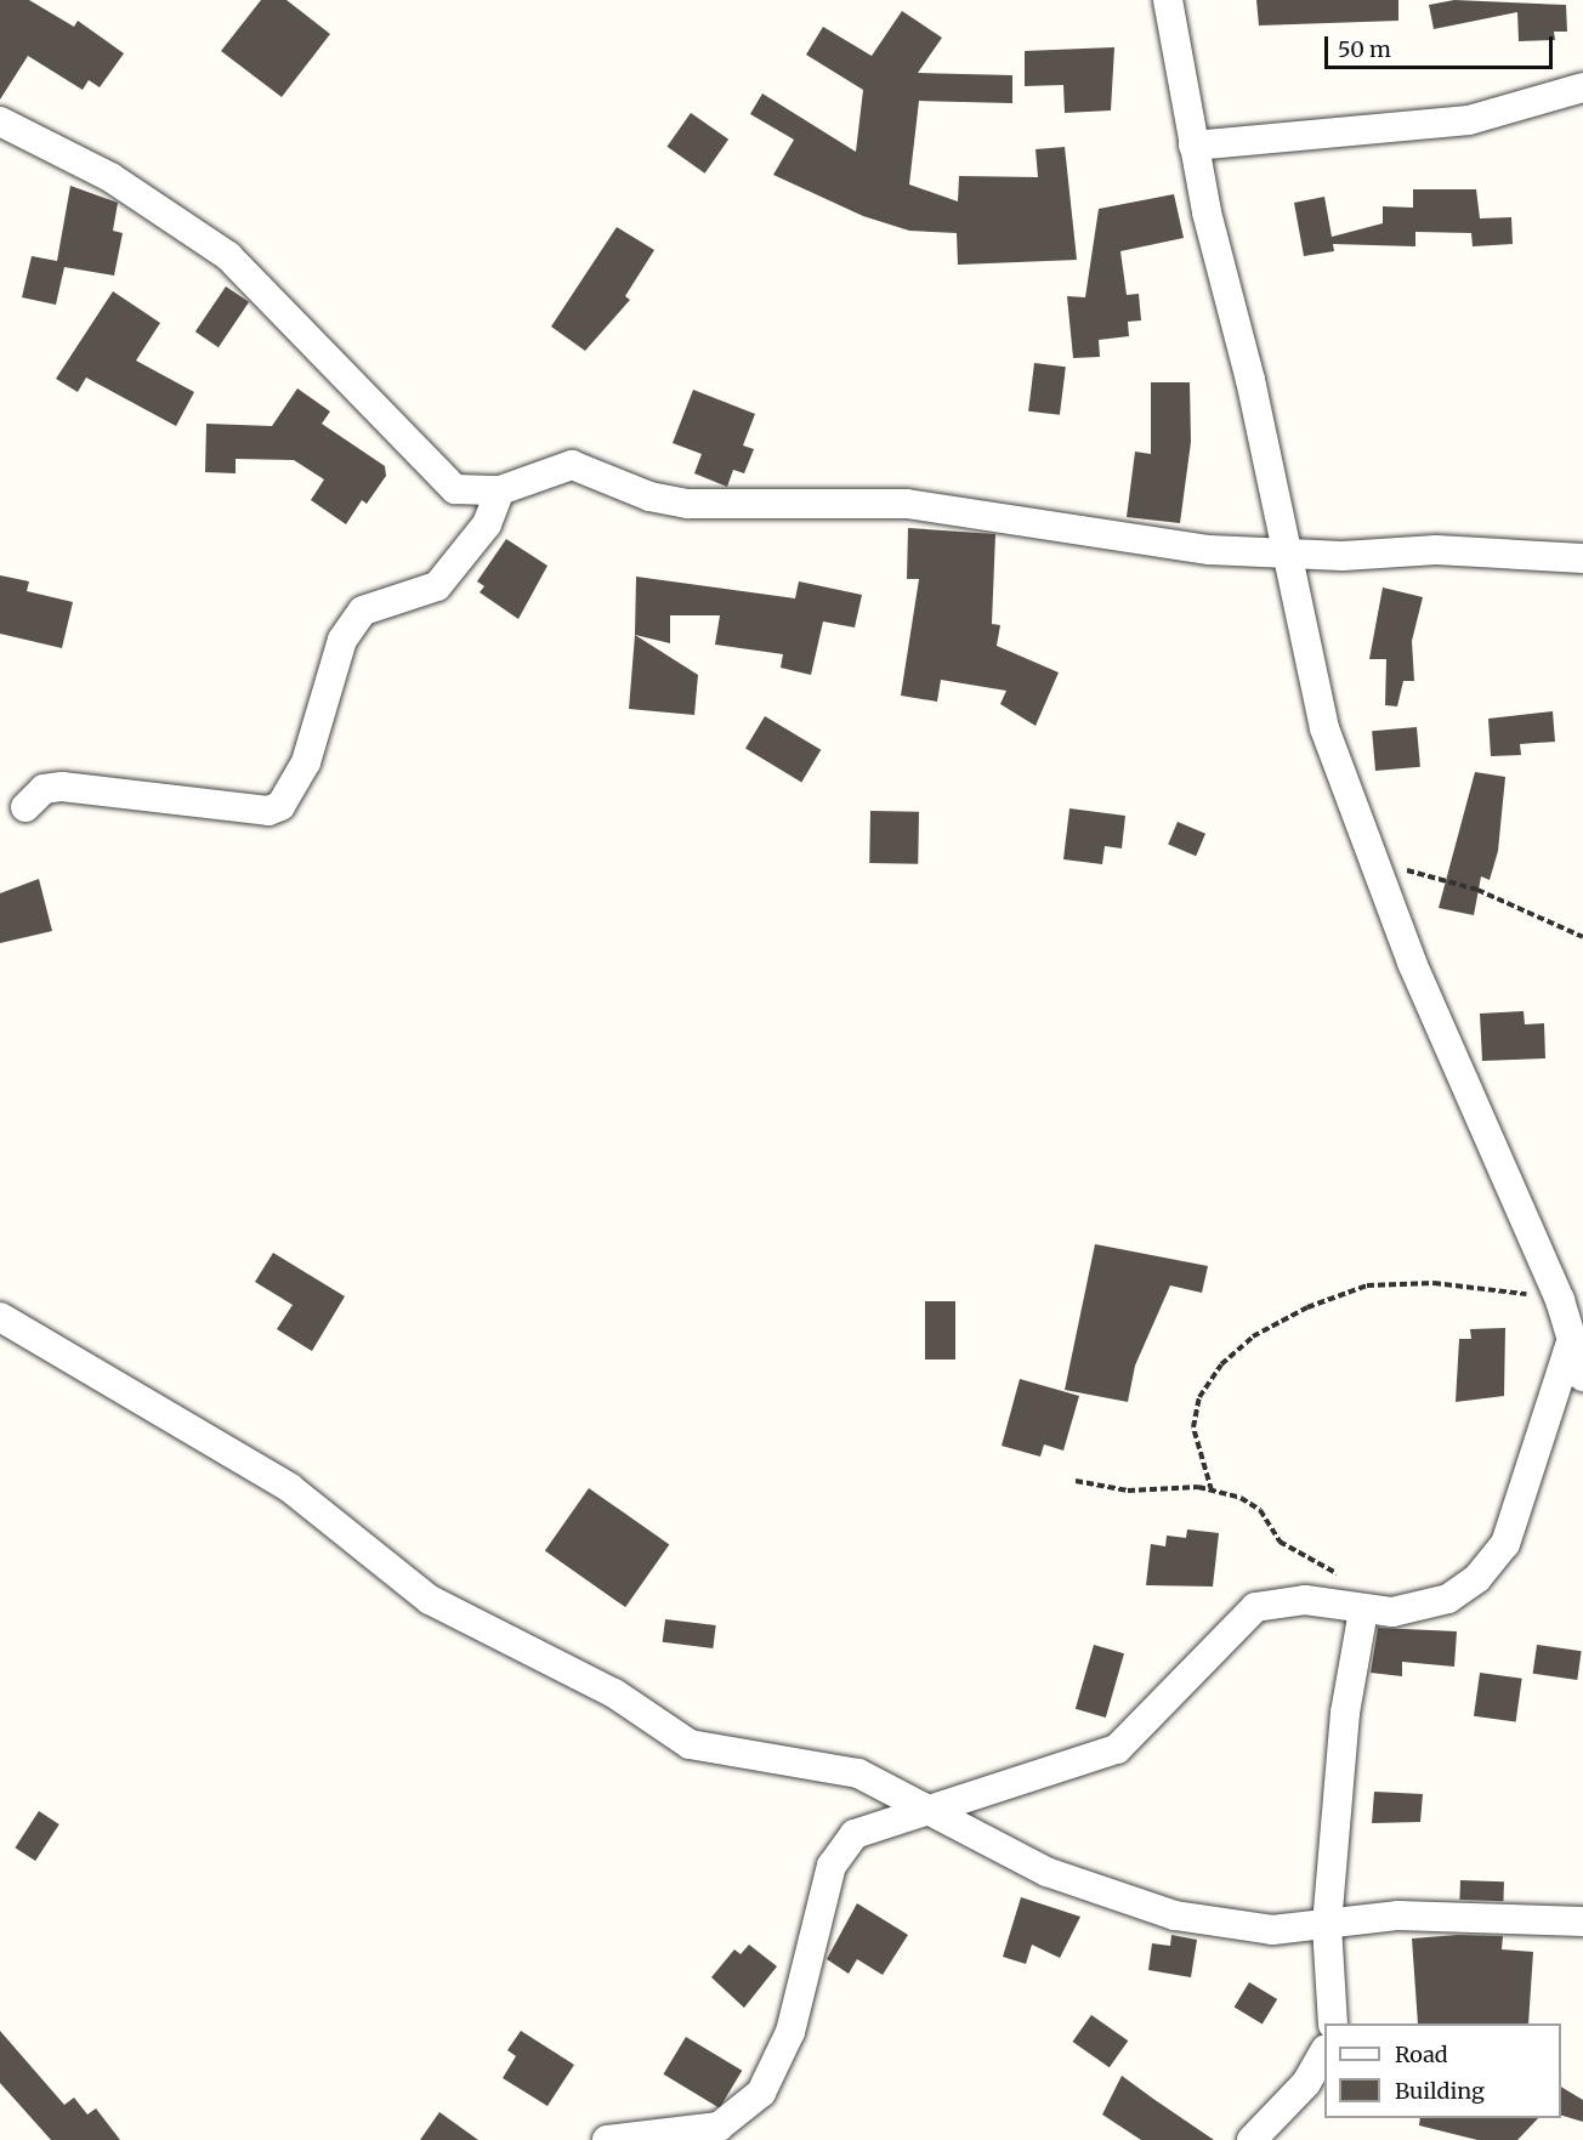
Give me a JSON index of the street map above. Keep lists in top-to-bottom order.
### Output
{
  "legend": ["Road", "Building"],
  "scale_bar": "50 m"
}
